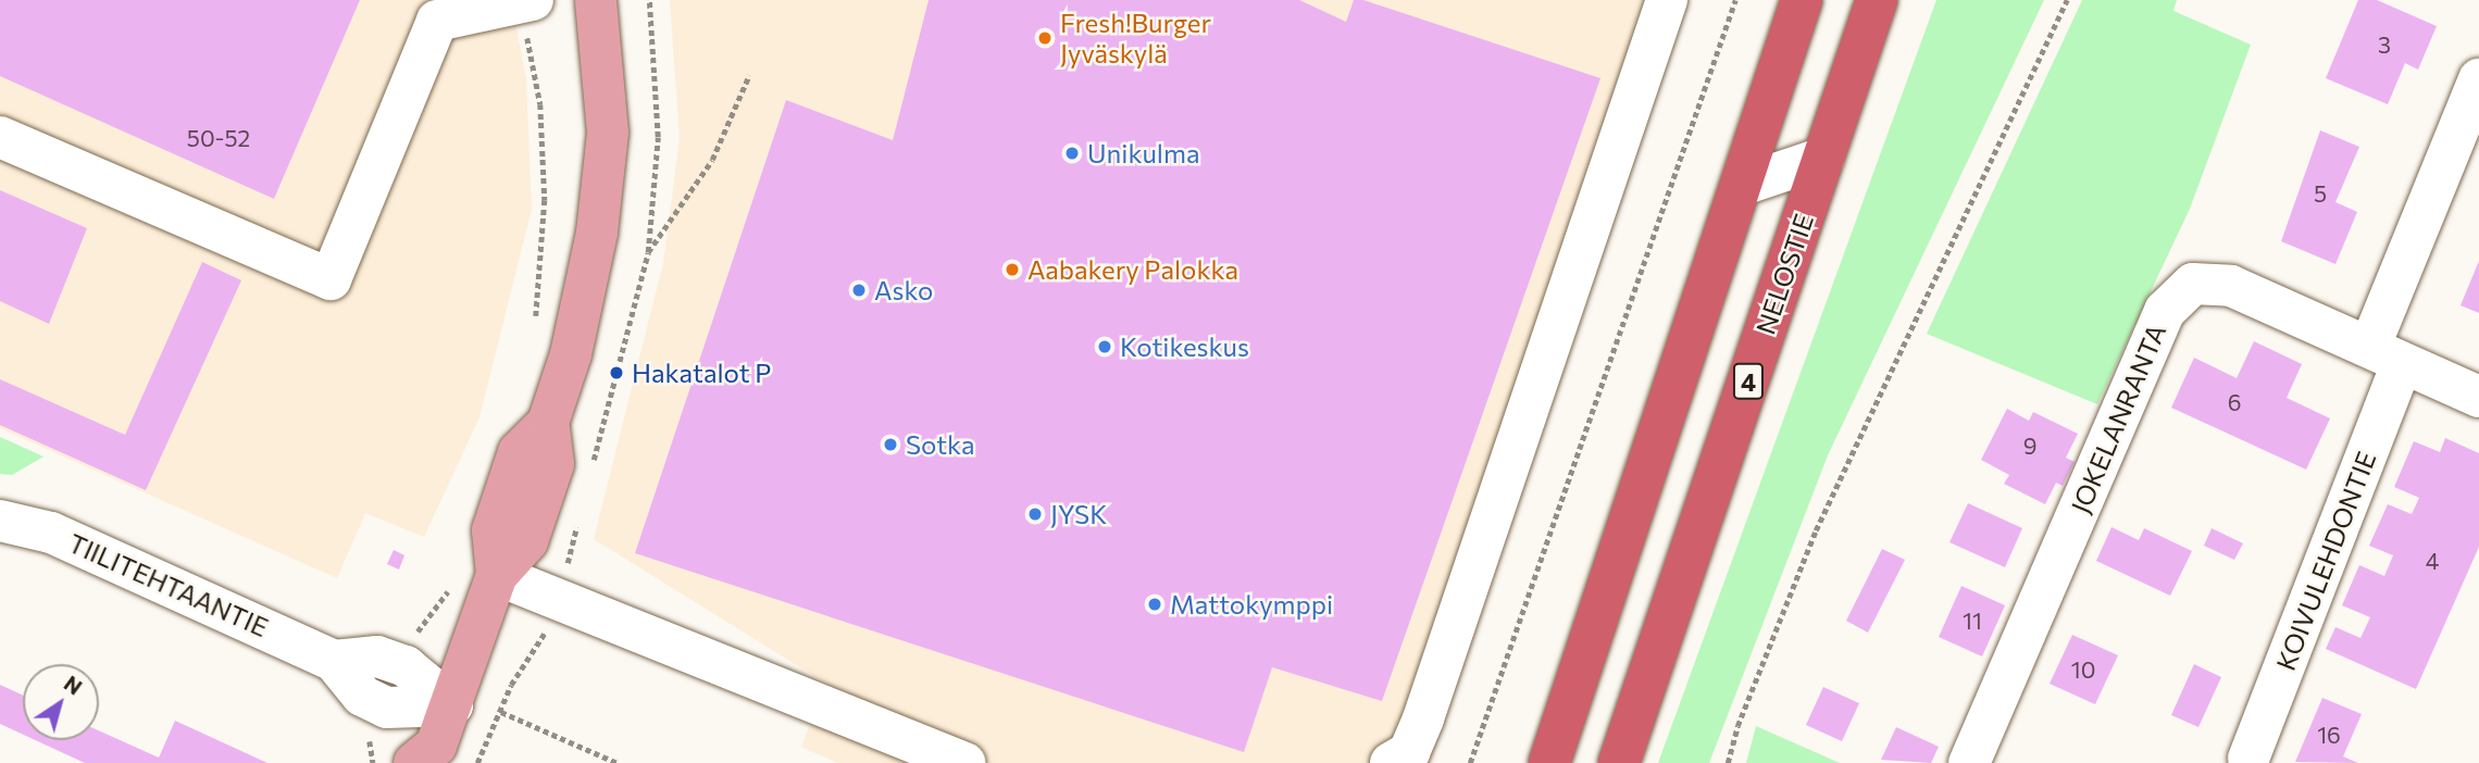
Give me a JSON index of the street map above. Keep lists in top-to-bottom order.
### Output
{
  "streets": {
    "highway": ["NELOSTIE", "4"],
    "street": ["JOKELANRANTA", "KOIVULEHDONTIE", "TIILITEHTAANTIE"]
  },
  "crossings": [
    ["JOKELANRANTA", "KOIVULEHDONTIE"]
  ],
  "places": [
    "Fresh!Burger Jyväskylä",
    "Unikulma",
    "Aabakery Palokka",
    "Asko",
    "Kotikeskus",
    "Hakatalot P",
    "Sotka",
    "JYSK",
    "Mattokymppi"
  ],
  "house_numbers": [
    "3",
    "50-52",
    "5",
    "6",
    "9",
    "4",
    "11",
    "10",
    "16"
  ],
  "north": "top right"
}
